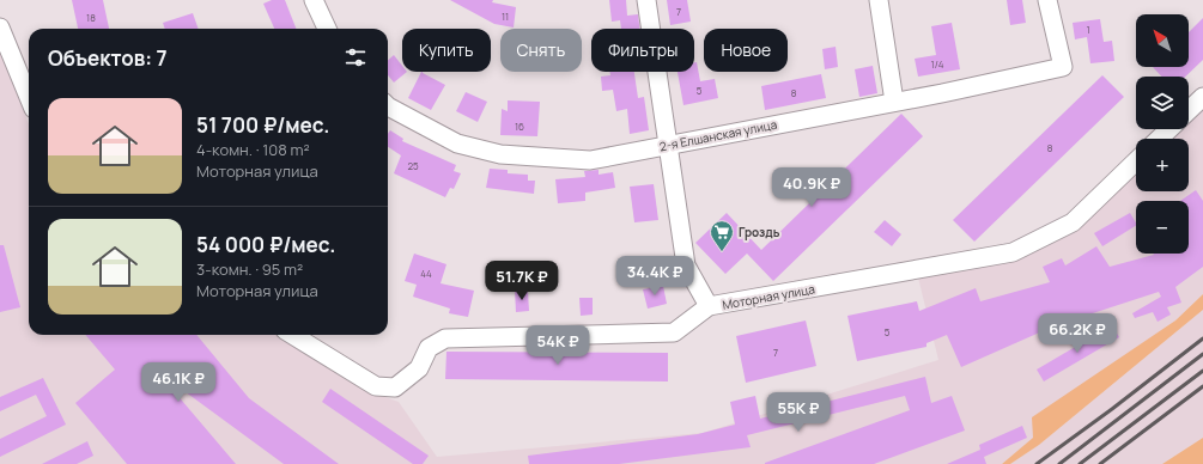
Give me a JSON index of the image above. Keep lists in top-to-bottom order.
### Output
{
  "streets": {
    "street": ["2-я Елшанская улица", "Моторная улица"]
  },
  "places": {
    "supermarket": ["Гроздь"]
  },
  "house_numbers": [
    "7",
    "11",
    "18",
    "1",
    "1/4",
    "5",
    "8",
    "16",
    "8",
    "25",
    "44",
    "5",
    "7"
  ],
  "north": "top left",
  "page": {
    "map_buttons": ["+", "−"],
    "chip": [
      "Купить",
      "Снять",
      "Фильтры",
      "Новое"
    ],
    "heading": "Объектов: 7",
    "list": [
      {
        "name": "51 700 ₽/мес.",
        "note": "4-комн. · 108 m² · Моторная улица"
      },
      {
        "name": "54 000 ₽/мес.",
        "note": "3-комн. · 95 m² · Моторная улица"
      }
    ],
    "price": [
      "40.9K ₽",
      "34.4K ₽",
      "51.7K ₽",
      "66.2K ₽",
      "54K ₽",
      "46.1K ₽",
      "55K ₽"
    ]
  }
}
